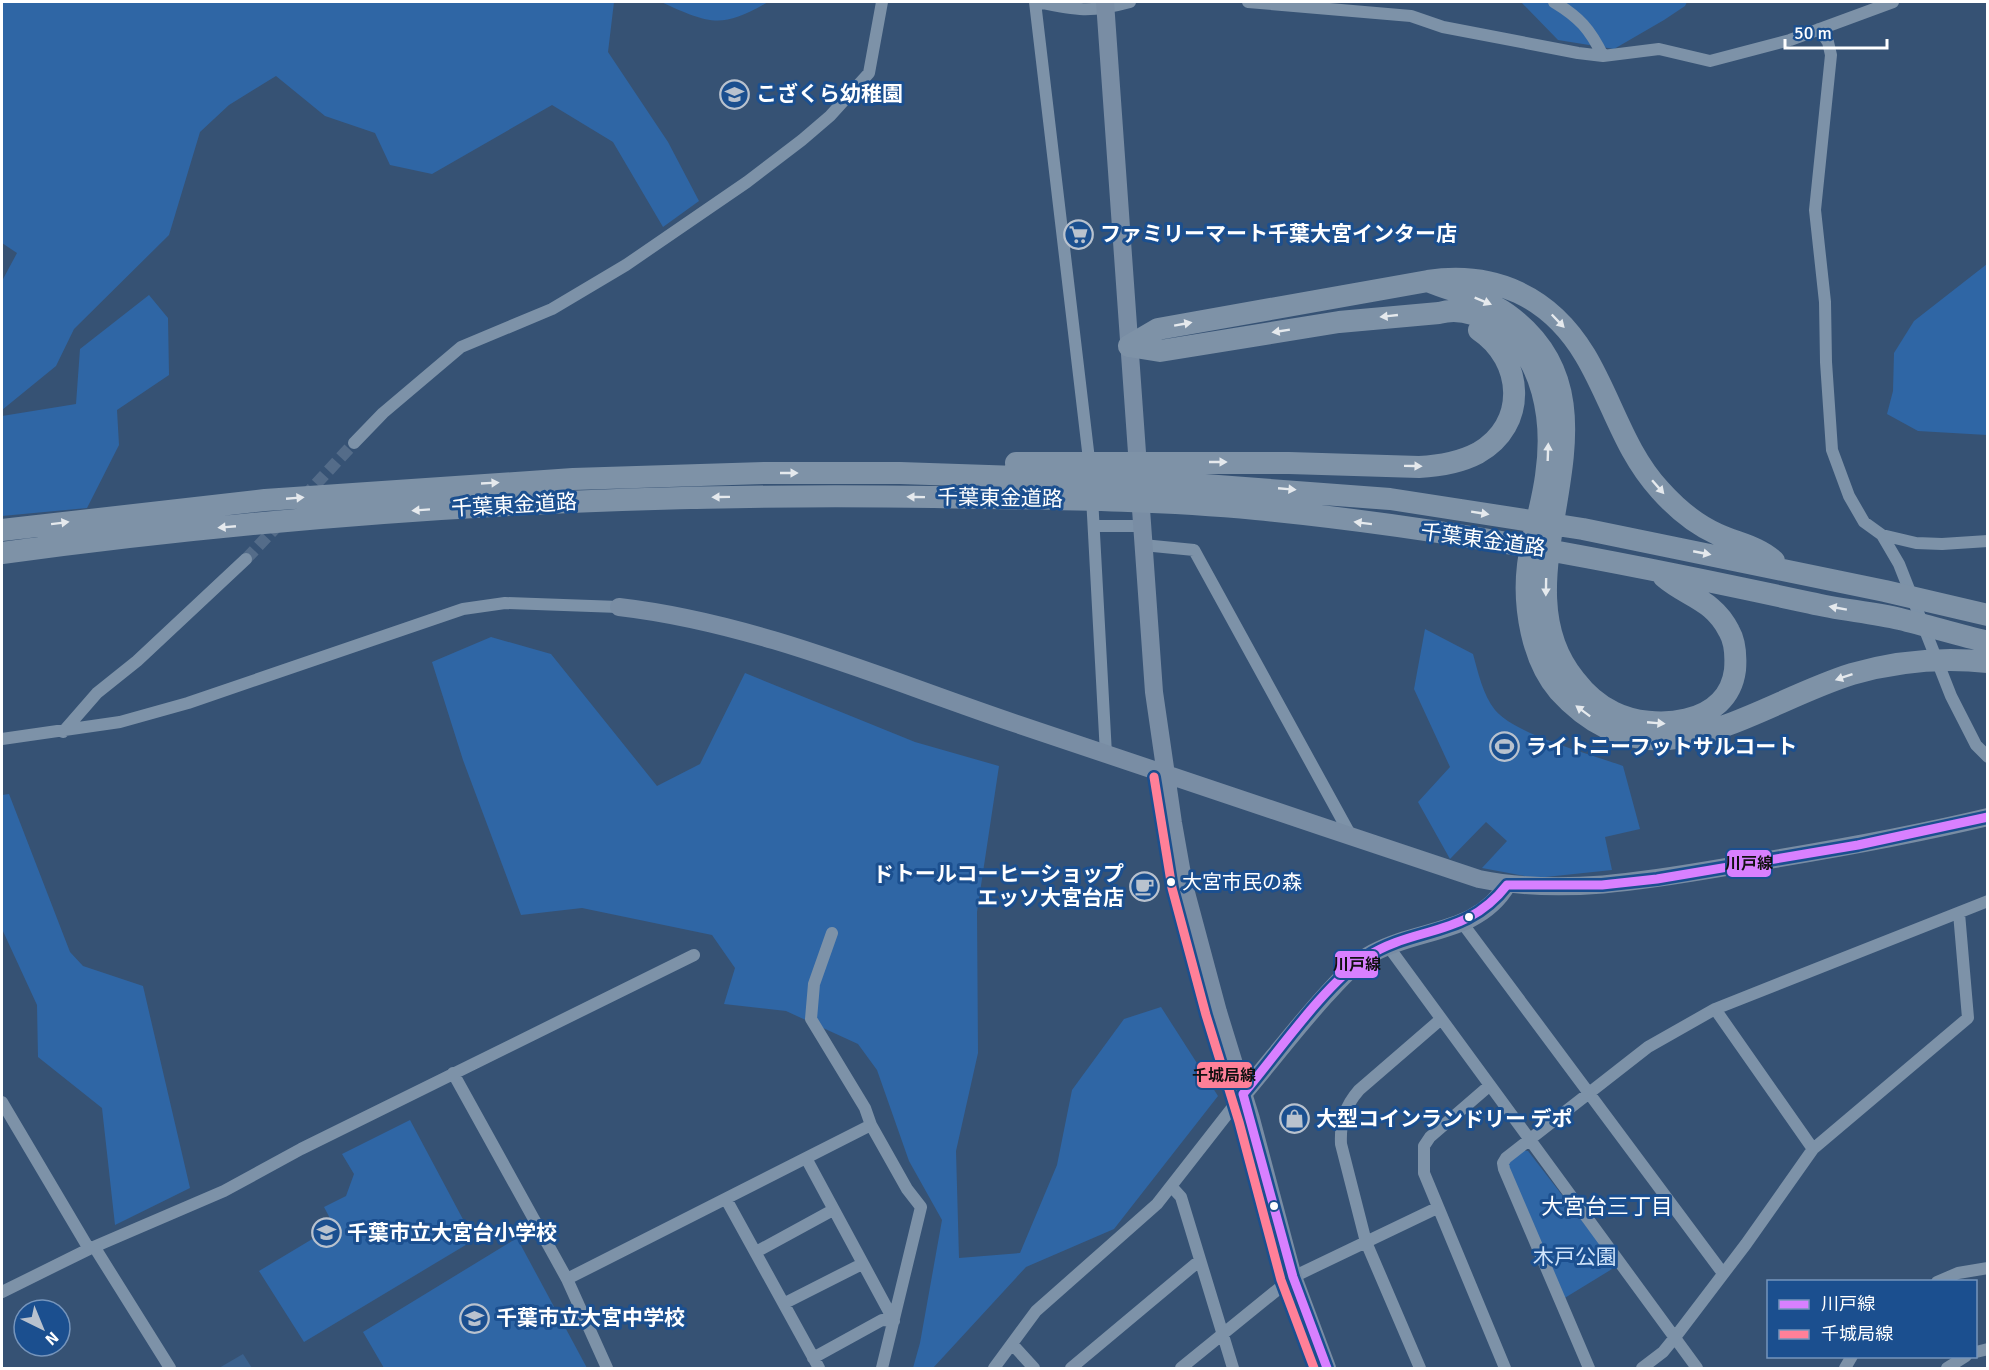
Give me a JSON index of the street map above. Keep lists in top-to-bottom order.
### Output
{
  "streets": {
    "highway": ["千葉東金道路"]
  },
  "districts": ["大宮台三丁目"],
  "parks": ["木戸公園"],
  "places": {
    "school or university": ["こざくら幼稚園", "千葉市立大宮台小学校", "千葉市立大宮中学校"],
    "supermarket": ["ファミリーマート千葉大宮インター店"],
    "sports": ["ライトニーフットサルコート"],
    "other": ["大宮市民の森"],
    "cafe": ["ドトールコーヒーショップ エッソ大宮台店"],
    "shop": ["大型コインランドリー デポ"]
  },
  "lines": ["transit line 千城局線", "transit line 川戸線"],
  "legend": ["川戸線", "千城局線"],
  "scale_bar": "50 m",
  "north": "bottom right"
}
